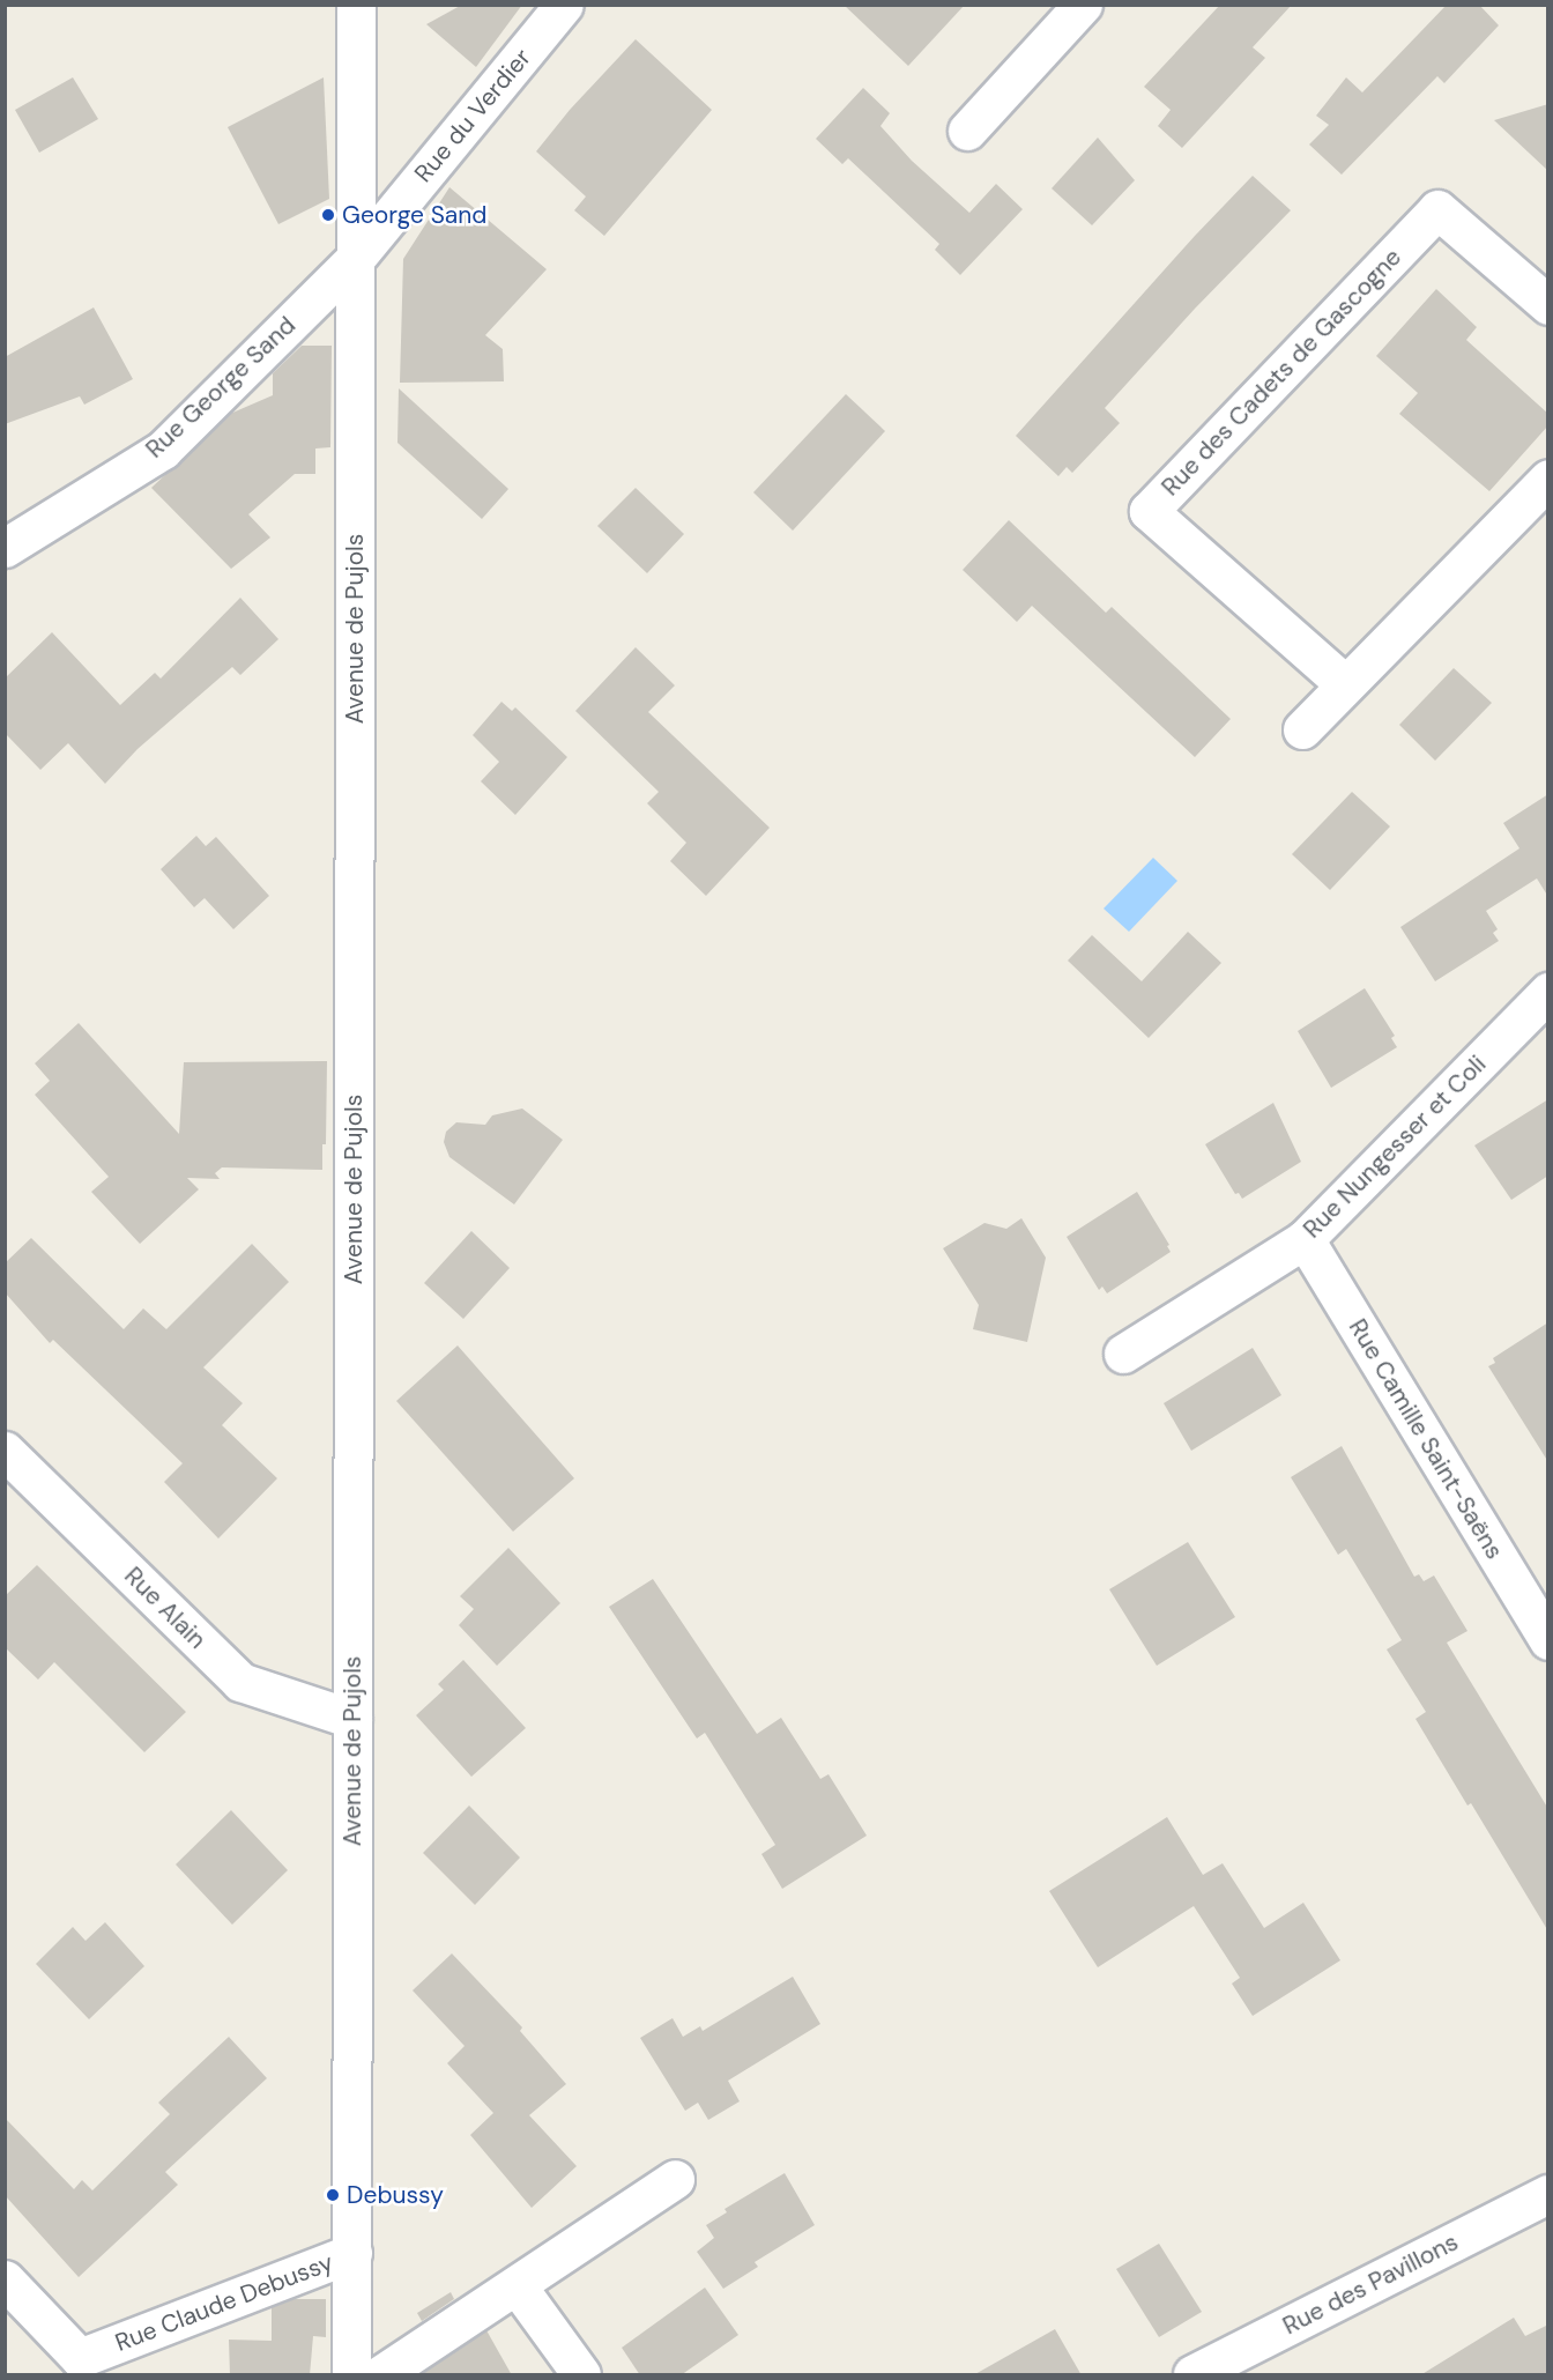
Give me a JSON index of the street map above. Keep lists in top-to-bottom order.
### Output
{
  "streets": {
    "street": [
      "Rue du Verdier",
      "Rue des Cadets de Gascogne",
      "Rue George Sand",
      "Avenue de Pujols",
      "Rue Nungesser et Coli",
      "Rue Camille Saint-Saëns",
      "Rue Alain",
      "Rue des Pavillons",
      "Rue Claude Debussy"
    ]
  },
  "crossings": [
    ["Rue du Verdier", "Rue George Sand"],
    ["Rue du Verdier", "Avenue de Pujols"],
    ["Rue George Sand", "Avenue de Pujols"],
    ["Avenue de Pujols", "Rue Alain"],
    ["Avenue de Pujols", "Rue Claude Debussy"],
    ["Rue Nungesser et Coli", "Rue Camille Saint-Saëns"]
  ],
  "places": ["George Sand", "Debussy"]
}
